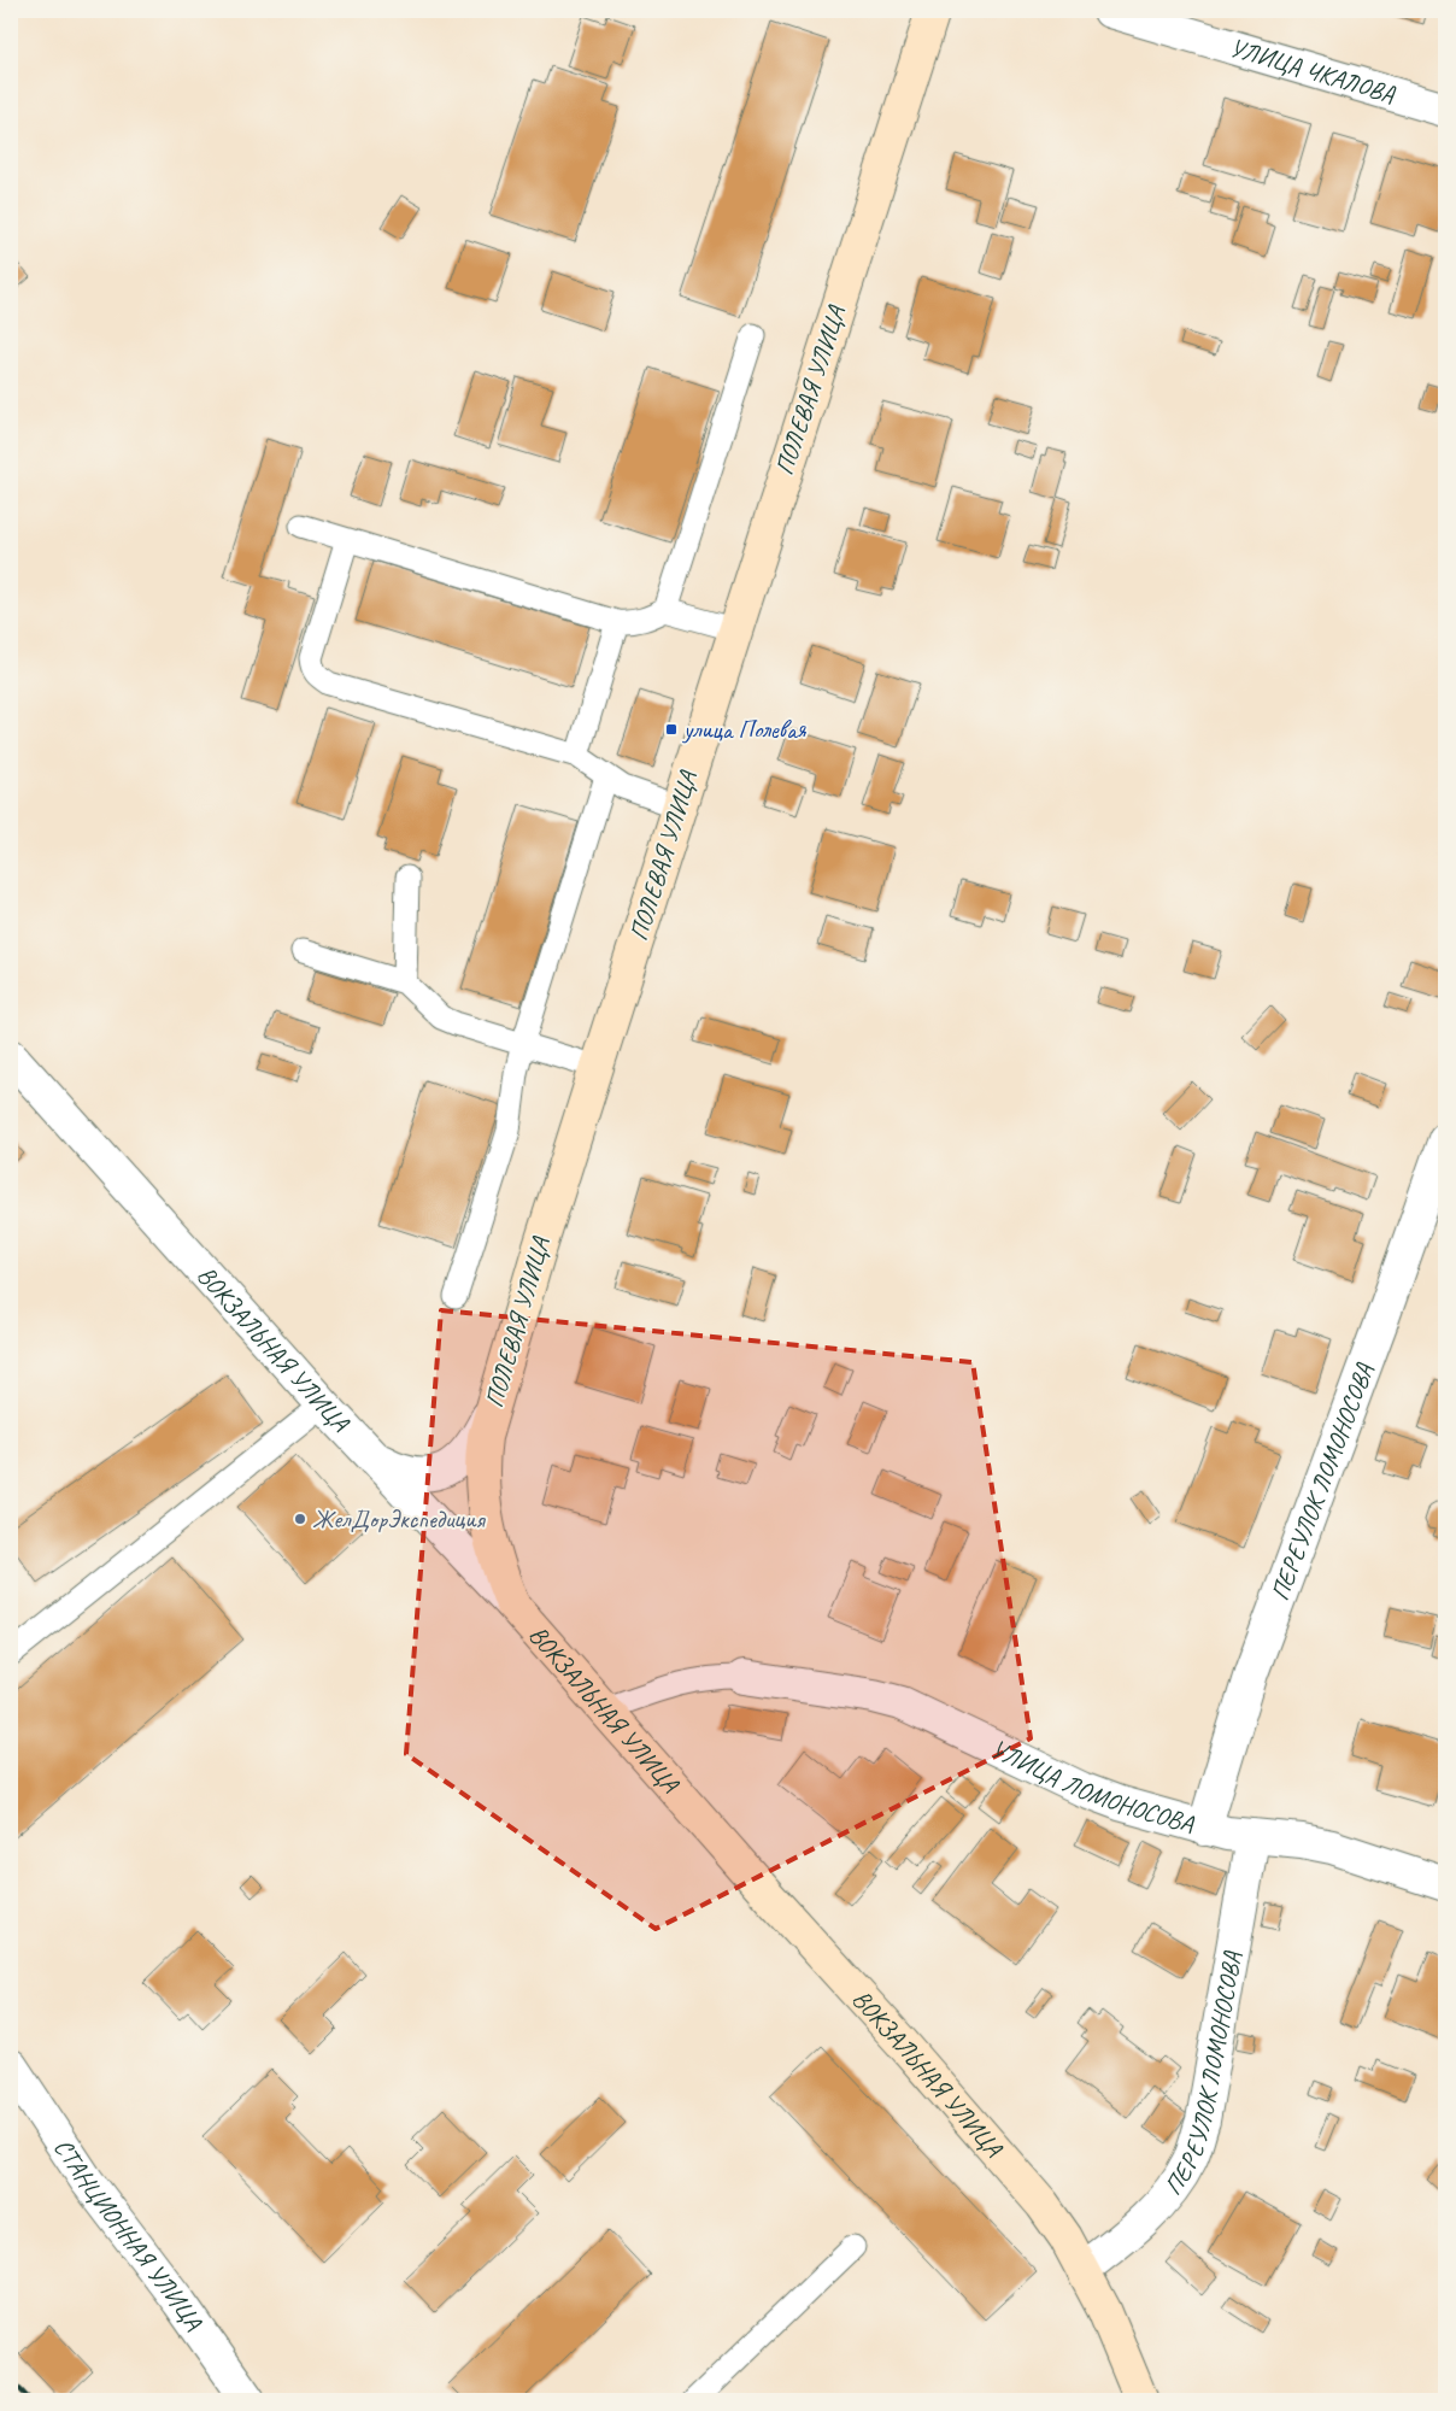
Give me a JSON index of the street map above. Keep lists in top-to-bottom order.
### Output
{
  "streets": {
    "main road": ["ПОЛЕВАЯ УЛИЦА", "ВОКЗАЛЬНАЯ УЛИЦА"],
    "street": [
      "УЛИЦА ЧКАЛОВА",
      "ПЕРЕУЛОК ЛОМОНОСОВА",
      "УЛИЦА ЛОМОНОСОВА",
      "СТАНЦИОННАЯ УЛИЦА"
    ]
  },
  "crossings": [
    ["ПОЛЕВАЯ УЛИЦА", "ВОКЗАЛЬНАЯ УЛИЦА"],
    ["ВОКЗАЛЬНАЯ УЛИЦА", "ПЕРЕУЛОК ЛОМОНОСОВА"],
    ["ПЕРЕУЛОК ЛОМОНОСОВА", "УЛИЦА ЛОМОНОСОВА"]
  ],
  "places": {
    "transit": ["улица Полевая"],
    "other": ["ЖелДорЭкспедиция"]
  }
}
